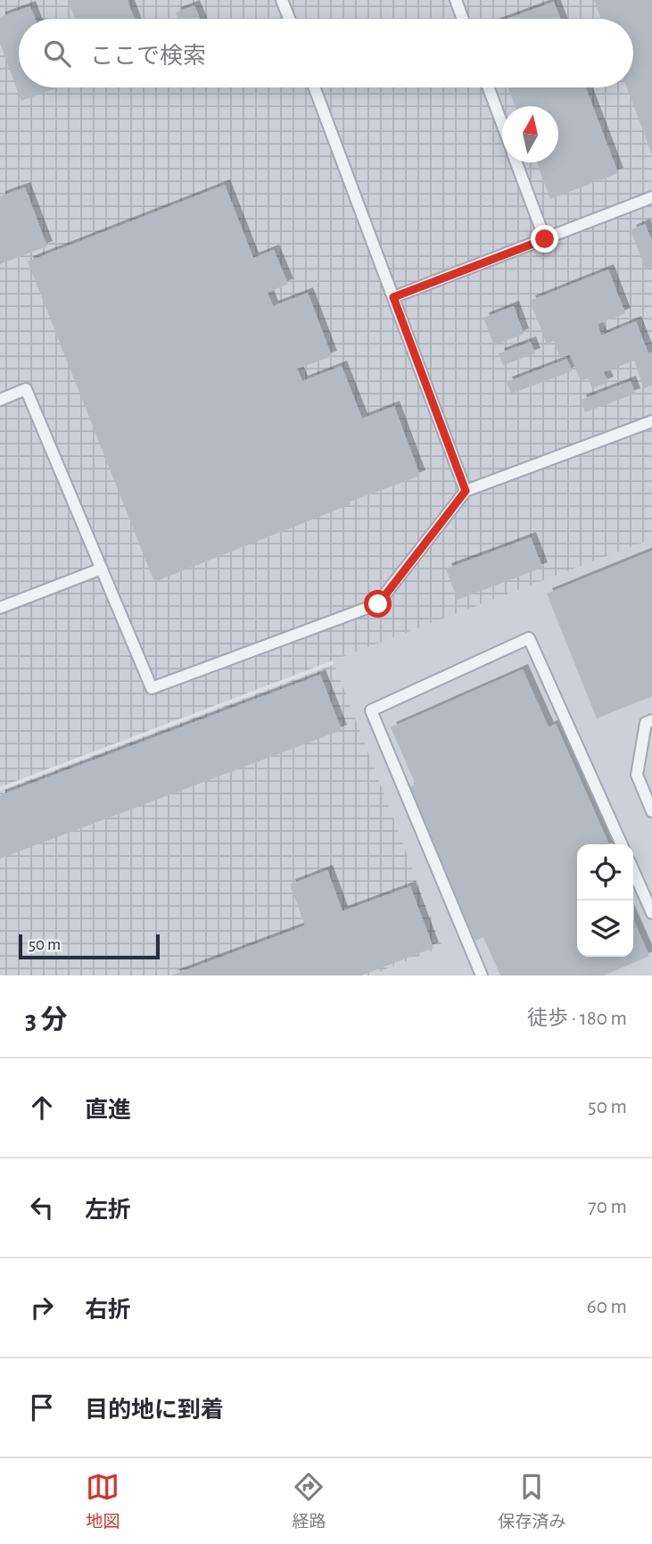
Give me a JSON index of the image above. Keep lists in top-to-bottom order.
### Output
{
  "scale_bar": "50 m",
  "north": "top",
  "page": {
    "search": "ここで検索",
    "scale": "50 m",
    "heading": ["3 分", "徒歩 · 180 m"],
    "list": [
      ["直進", "50 m"],
      ["左折", "70 m"],
      ["右折", "60 m"],
      "目的地に到着"
    ],
    "nav": ["地図", "経路", "保存済み"]
  }
}
